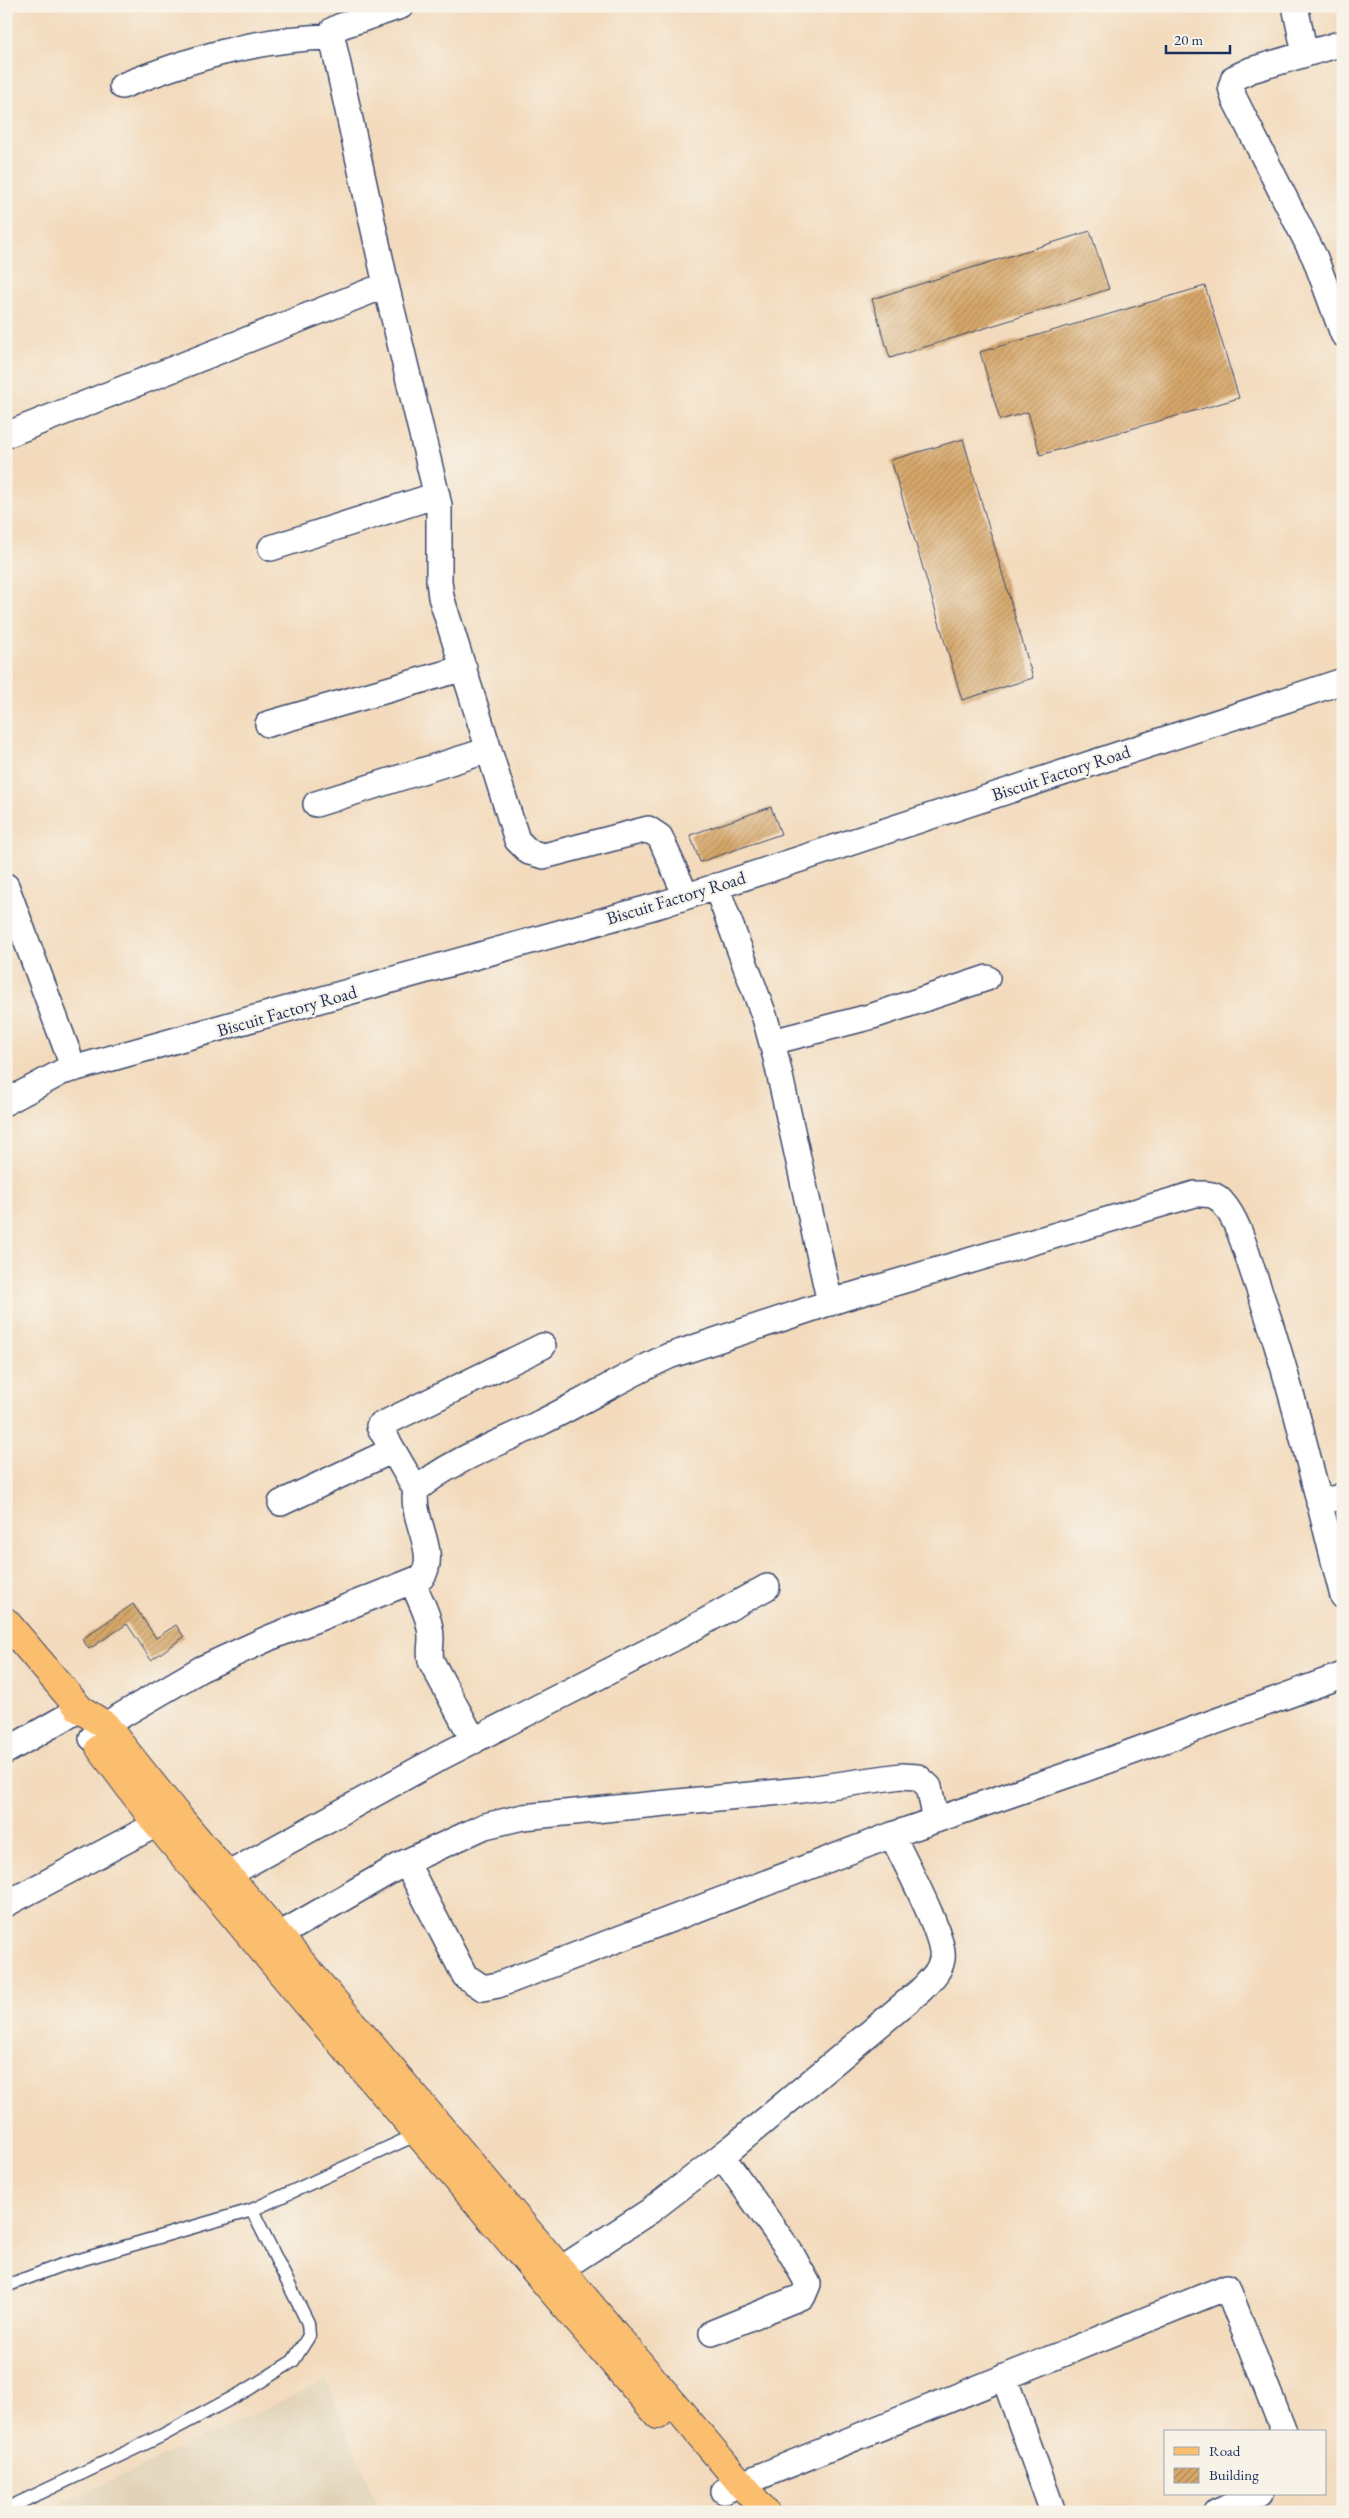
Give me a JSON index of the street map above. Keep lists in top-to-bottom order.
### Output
{
  "streets": {
    "street": ["Biscuit Factory Road"]
  },
  "legend": ["Road", "Building"],
  "scale_bar": "20 m"
}
